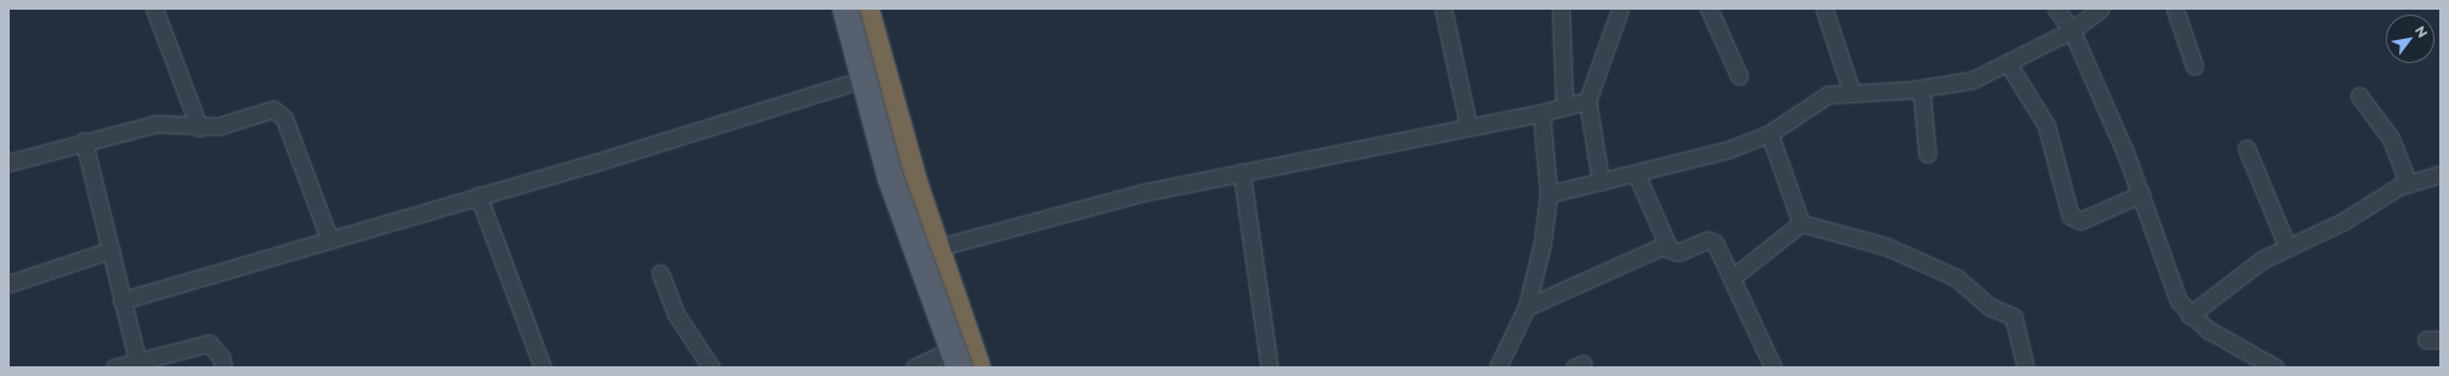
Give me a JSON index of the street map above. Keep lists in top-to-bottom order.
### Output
{
  "north": "top right"
}
